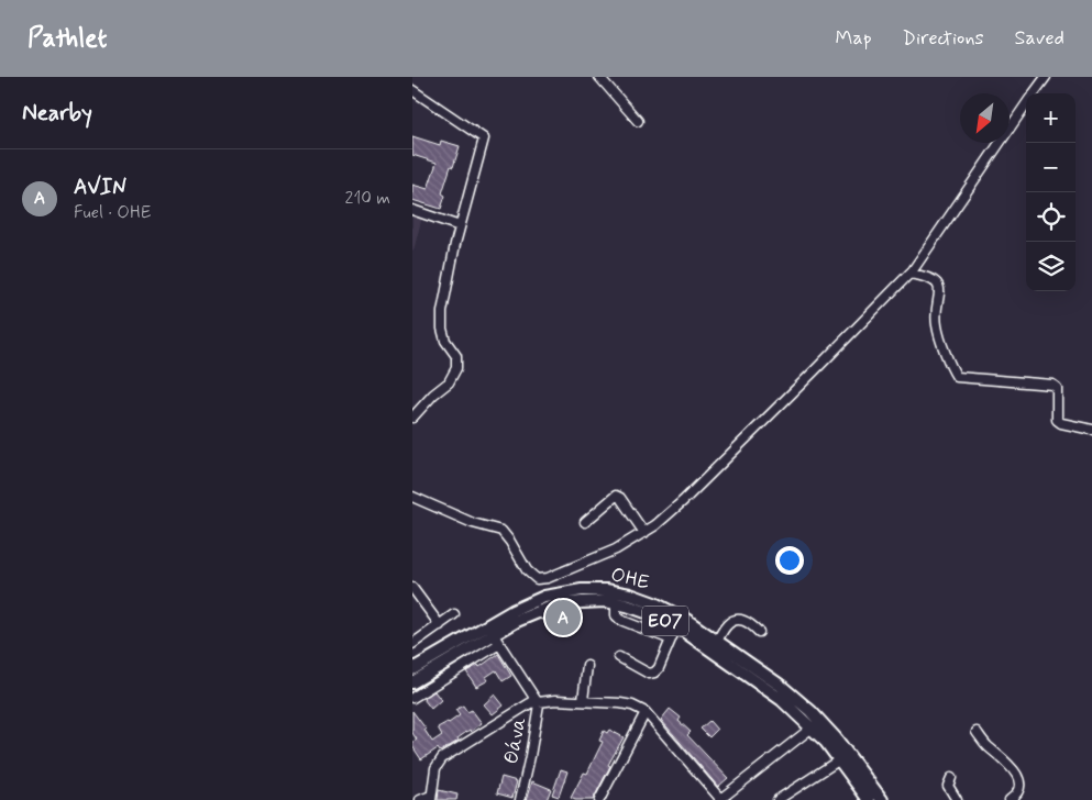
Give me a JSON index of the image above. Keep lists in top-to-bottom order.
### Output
{
  "streets": {
    "main road": ["ΟΗΕ", "ΕΟ7"],
    "street": ["Θάνα"]
  },
  "crossings": [
    ["ΟΗΕ", "Θάνα"]
  ],
  "north": "bottom left",
  "page": {
    "header": "Pathlet",
    "nav": ["Map", "Directions", "Saved"],
    "heading": "Nearby",
    "map_buttons": ["+", "−"],
    "list": [
      {
        "mark": "A",
        "name": "AVIN",
        "note": "Fuel · ΟΗΕ",
        "value": "210 m"
      }
    ],
    "pins": "A"
  }
}
